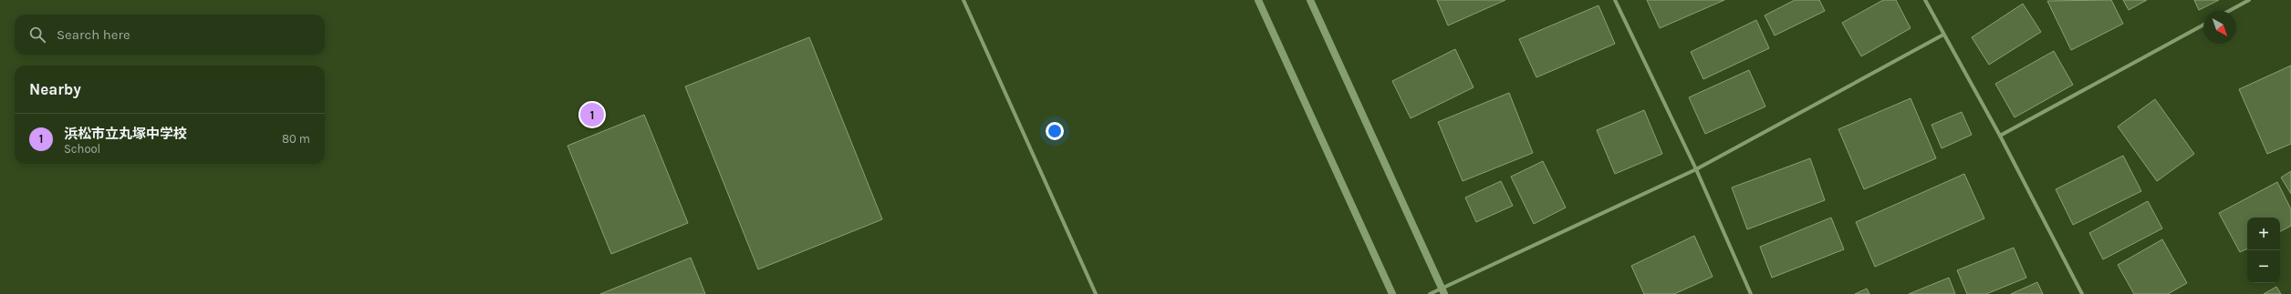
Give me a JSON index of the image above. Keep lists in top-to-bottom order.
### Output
{
  "north": "bottom right",
  "page": {
    "search": "Search here",
    "heading": "Nearby",
    "pins": "1",
    "list": [
      {
        "mark": "1",
        "name": "浜松市立丸塚中学校",
        "note": "School",
        "value": "80 m"
      }
    ],
    "map_buttons": ["+", "−"]
  }
}
